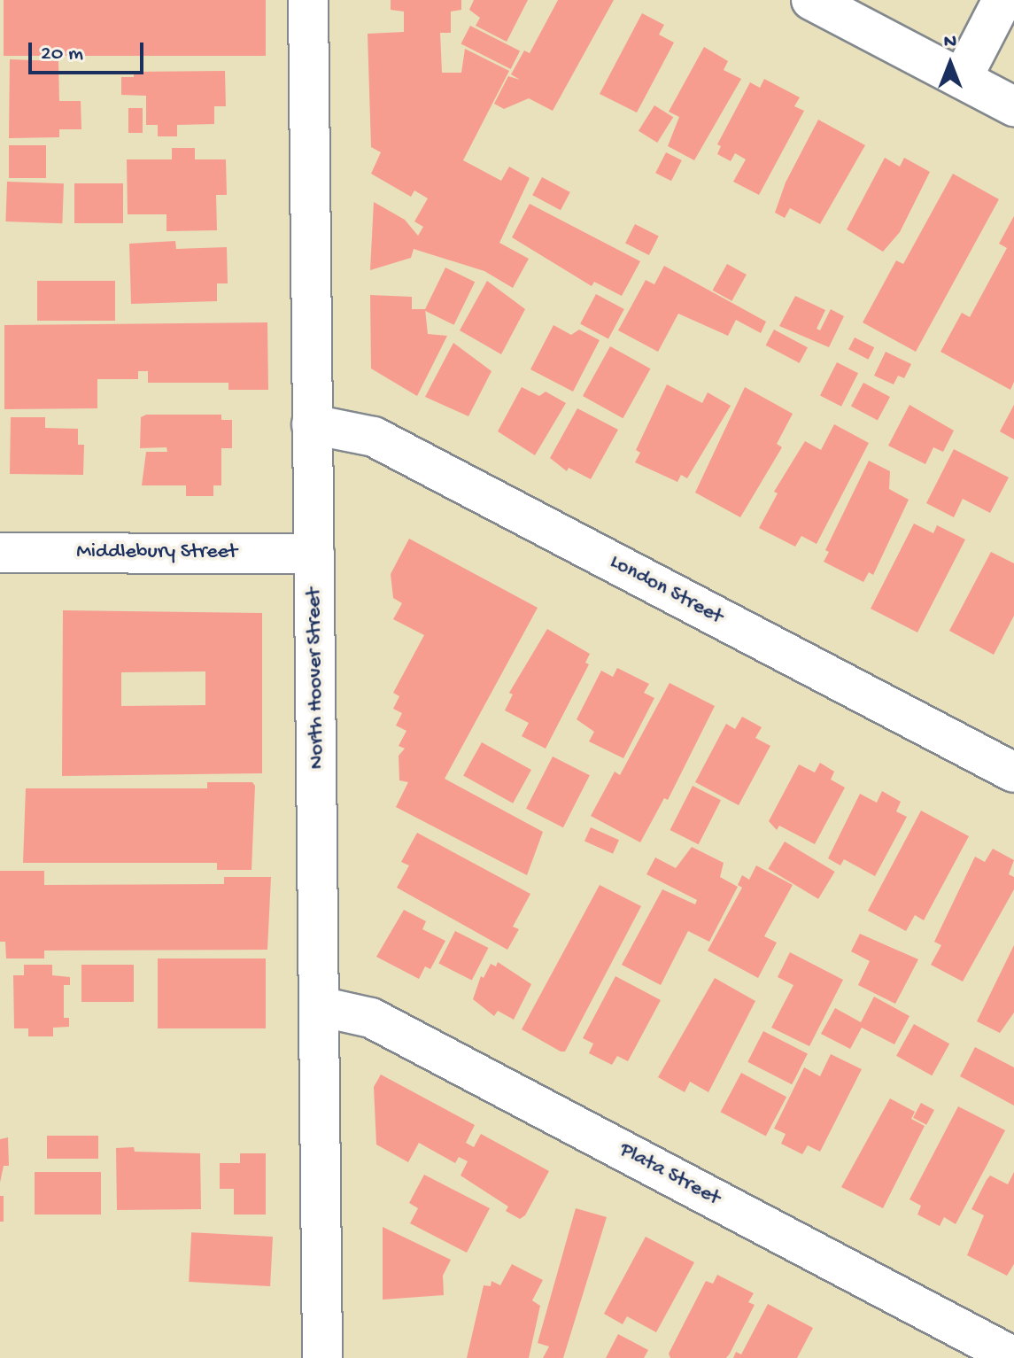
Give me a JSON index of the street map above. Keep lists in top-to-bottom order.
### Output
{
  "streets": {
    "street": [
      "Middlebury Street",
      "London Street",
      "North Hoover Street",
      "Plata Street"
    ]
  },
  "crossings": [
    ["Middlebury Street", "North Hoover Street"],
    ["London Street", "North Hoover Street"],
    ["North Hoover Street", "Plata Street"]
  ],
  "scale_bar": "20 m",
  "north": "top"
}
